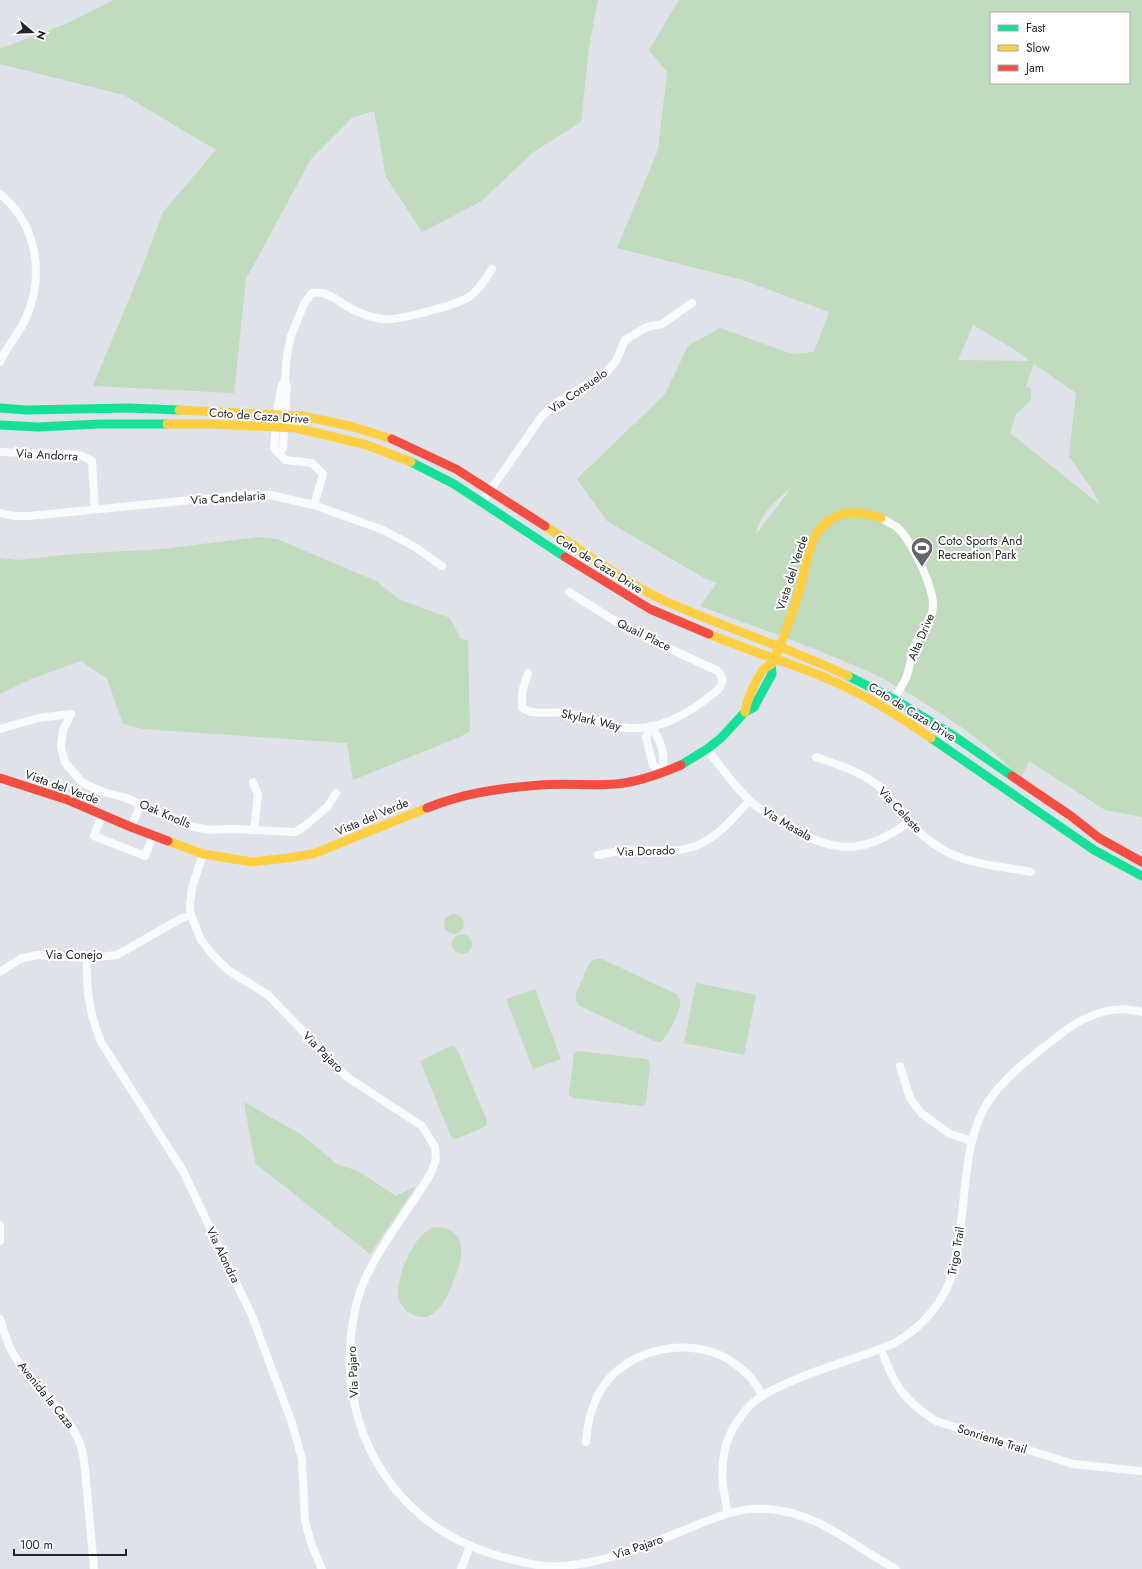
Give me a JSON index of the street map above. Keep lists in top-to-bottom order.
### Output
{
  "streets": {
    "main road": ["Coto de Caza Drive", "Vista del Verde"],
    "street": [
      "Via Consuelo",
      "Via Andorra",
      "Via Candelaria",
      "Quail Place",
      "Alta Drive",
      "Skylark Way",
      "Via Celeste",
      "Oak Knolls",
      "Via Masala",
      "Via Dorado",
      "Via Conejo",
      "Via Pajaro",
      "Trigo Trail",
      "Via Alondra",
      "Avenida la Caza",
      "Sonriente Trail"
    ]
  },
  "crossings": [
    ["Via Consuelo", "Coto de Caza Drive"],
    ["Coto de Caza Drive", "Vista del Verde"],
    ["Coto de Caza Drive", "Alta Drive"],
    ["Via Andorra", "Via Candelaria"],
    ["Vista del Verde", "Alta Drive"],
    ["Vista del Verde", "Via Masala"],
    ["Vista del Verde", "Via Pajaro"],
    ["Quail Place", "Skylark Way"],
    ["Via Celeste", "Via Masala"],
    ["Via Masala", "Via Dorado"],
    ["Via Conejo", "Via Pajaro"],
    ["Via Conejo", "Via Alondra"],
    ["Via Pajaro", "Trigo Trail"],
    ["Trigo Trail", "Sonriente Trail"]
  ],
  "places": {
    "sports": ["Coto Sports And Recreation Park"]
  },
  "legend": ["Fast", "Slow", "Jam"],
  "scale_bar": "100 m",
  "north": "right"
}
